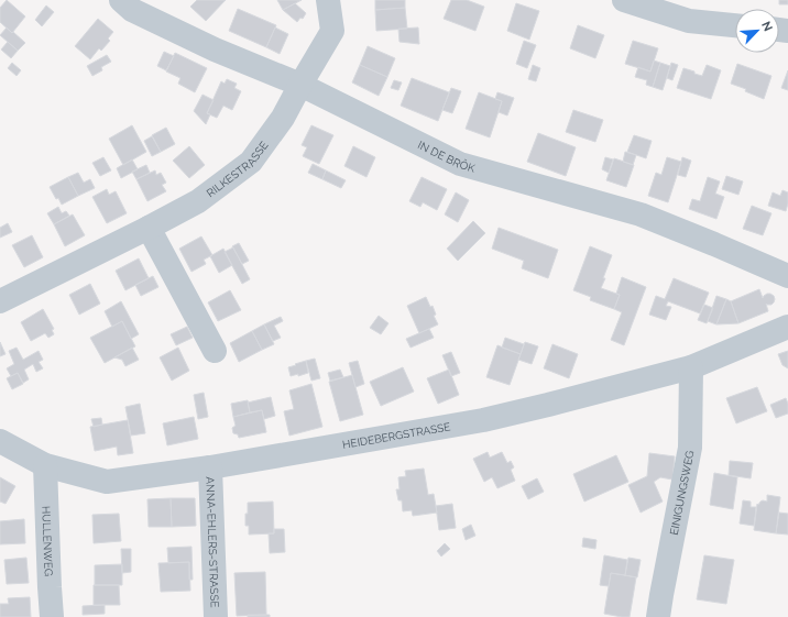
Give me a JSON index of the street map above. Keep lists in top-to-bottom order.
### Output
{
  "streets": {
    "street": [
      "IN DE BRÖK",
      "RILKESTRASSE",
      "HEIDEBERGSTRASSE",
      "EINIGUNGSWEG",
      "HULLENWEG",
      "ANNA-EHLERS-STRASSE"
    ]
  },
  "crossings": [
    ["IN DE BRÖK", "RILKESTRASSE"],
    ["HEIDEBERGSTRASSE", "EINIGUNGSWEG"],
    ["HEIDEBERGSTRASSE", "HULLENWEG"],
    ["HEIDEBERGSTRASSE", "ANNA-EHLERS-STRASSE"]
  ],
  "north": "top right"
}
